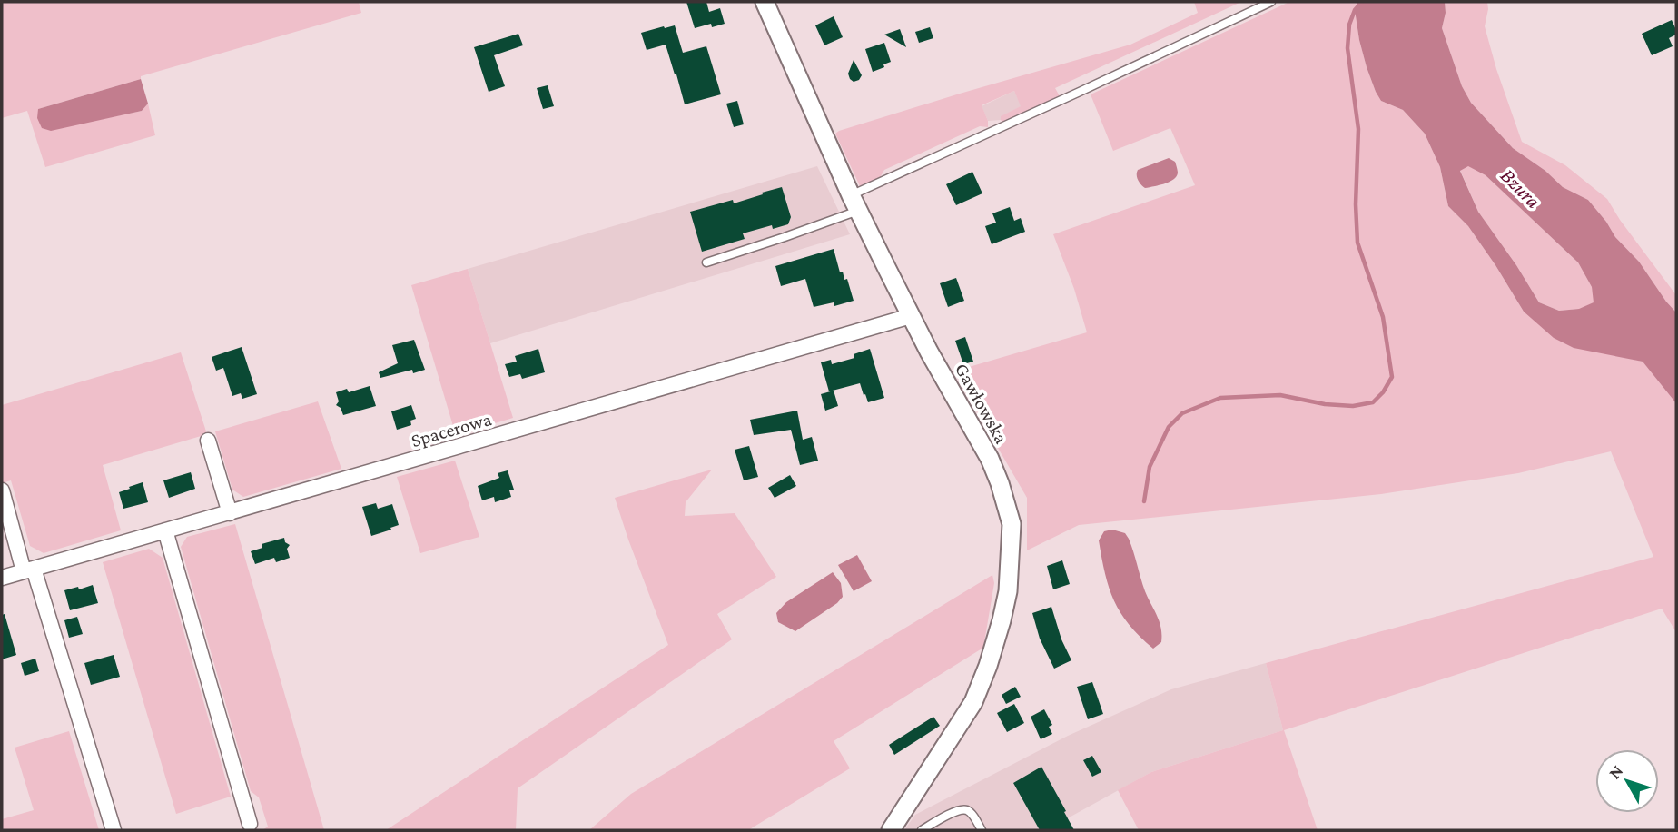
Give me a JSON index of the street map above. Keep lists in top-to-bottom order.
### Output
{
  "streets": {
    "street": ["Gawłowska", "Spacerowa"]
  },
  "crossings": [
    ["Gawłowska", "Spacerowa"]
  ],
  "water": ["Bzura"],
  "north": "top left"
}
